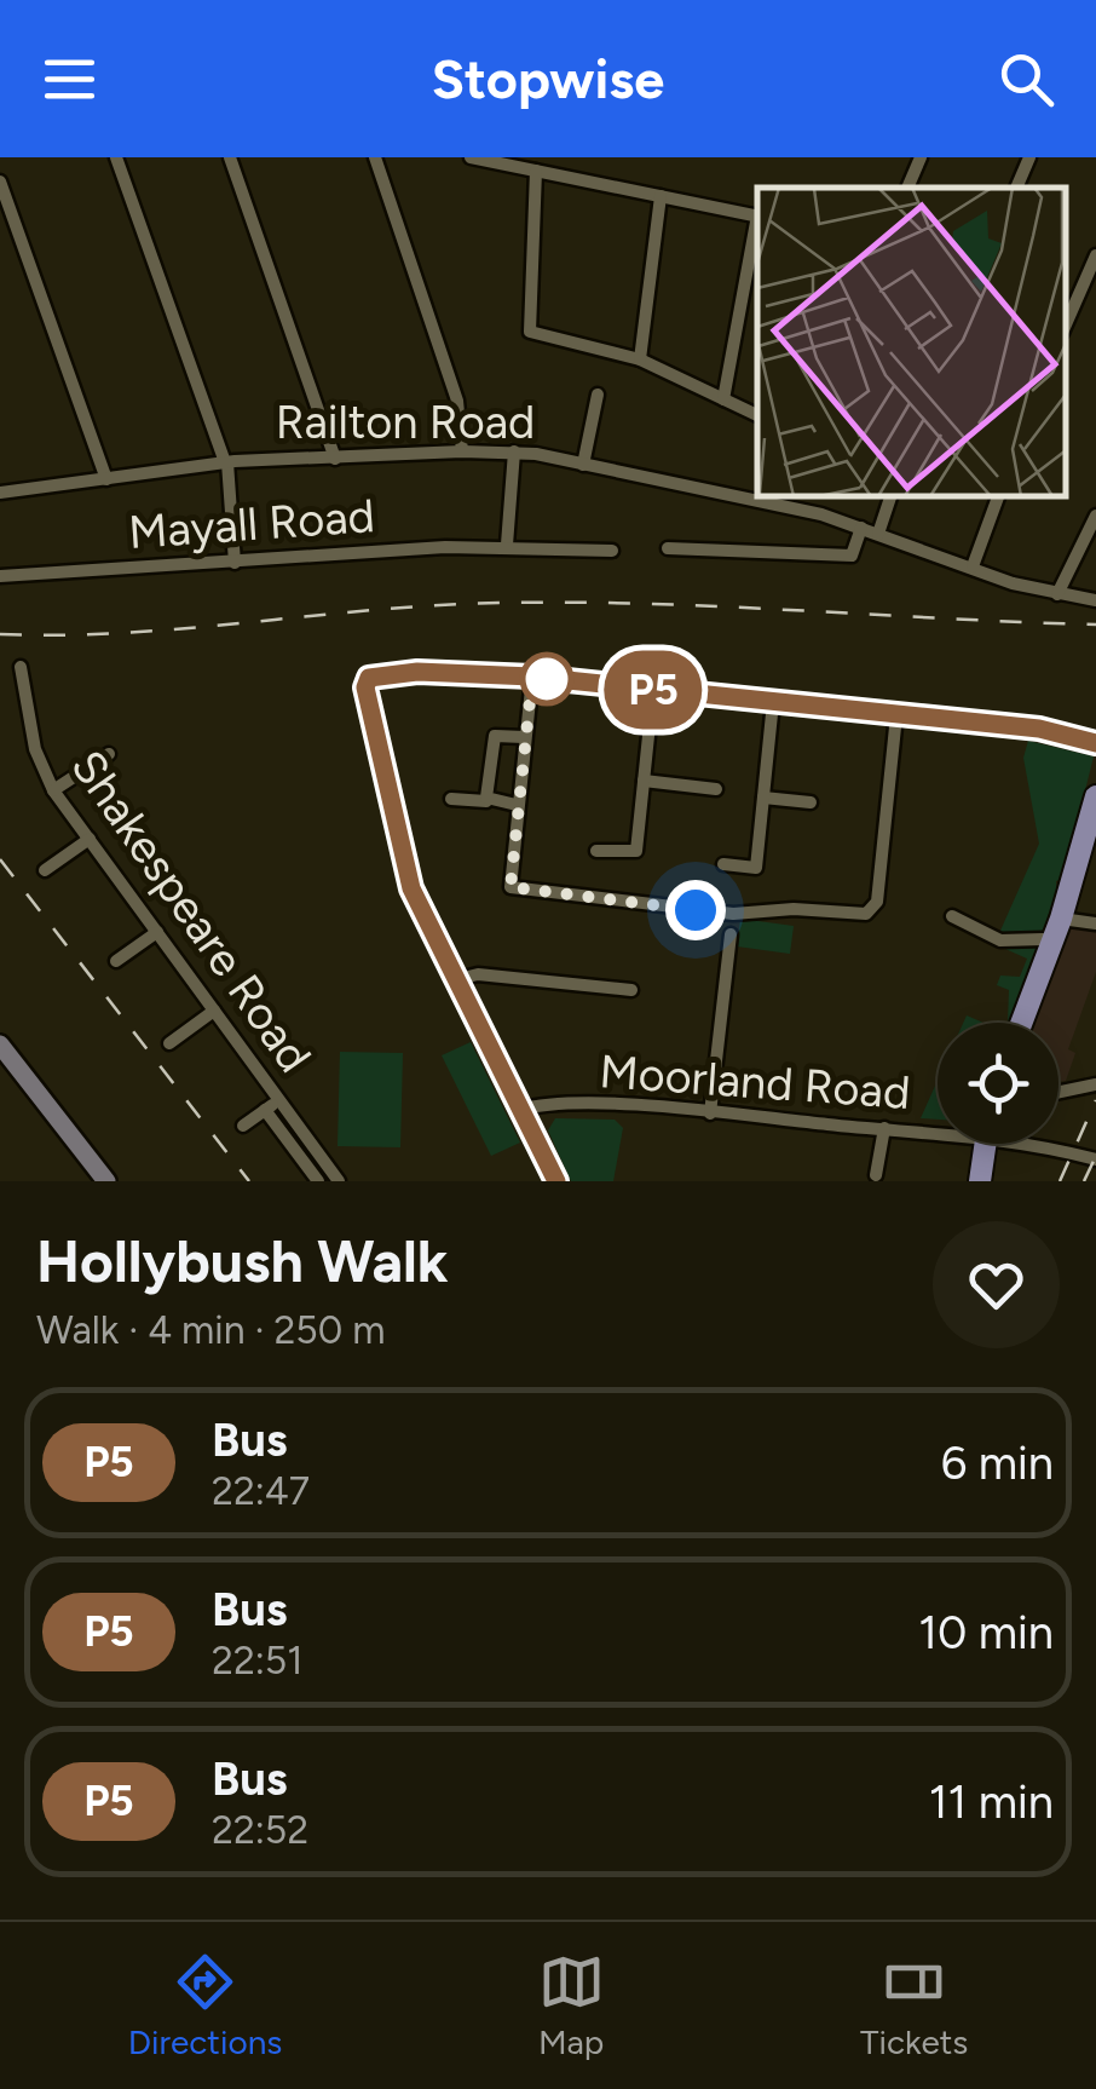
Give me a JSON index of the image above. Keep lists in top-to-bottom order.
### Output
{
  "streets": {
    "street": [
      "Railton Road",
      "Mayall Road",
      "Shakespeare Road",
      "Moorland Road"
    ]
  },
  "lines": ["bus line P5"],
  "page": {
    "header": "Stopwise",
    "on_map": "P5",
    "heading": ["Hollybush Walk", "Walk · 4 min · 250 m"],
    "list": [
      {
        "mark": "P5",
        "name": "Bus",
        "note": "22:47",
        "value": "6 min"
      },
      {
        "mark": "P5",
        "name": "Bus",
        "note": "22:51",
        "value": "10 min"
      },
      {
        "mark": "P5",
        "name": "Bus",
        "note": "22:52",
        "value": "11 min"
      }
    ],
    "tabs": ["Directions", "Map", "Tickets"]
  }
}
